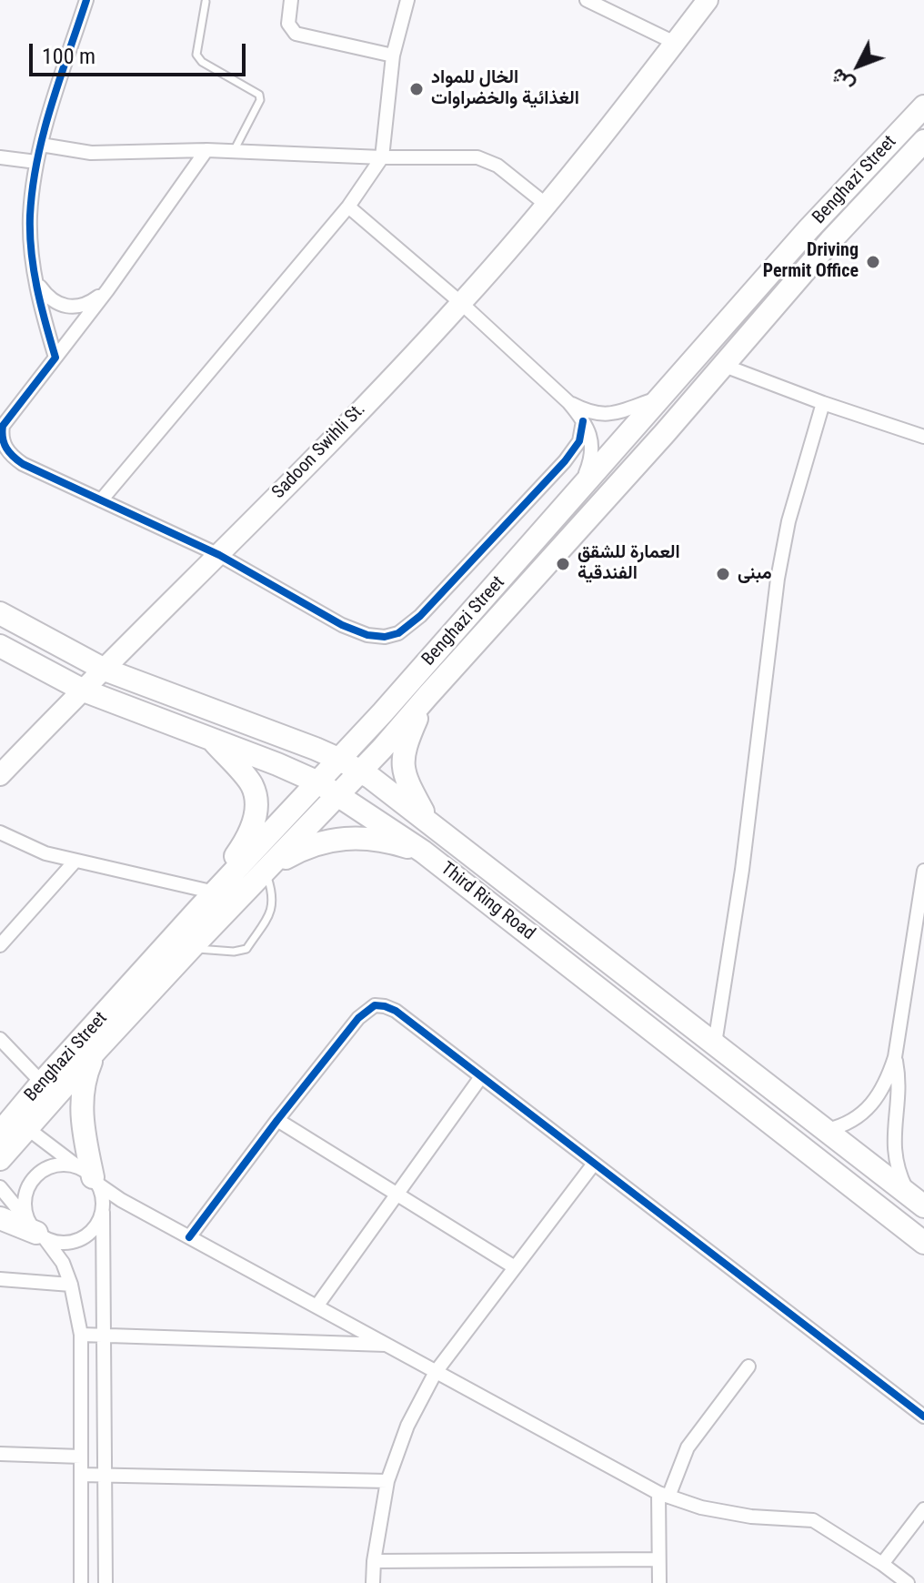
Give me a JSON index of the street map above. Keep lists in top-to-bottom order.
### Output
{
  "streets": {
    "main road": ["Benghazi Street", "Sadoon Swihli St.", "Third Ring Road"]
  },
  "crossings": [
    ["Benghazi Street", "Third Ring Road"],
    ["Sadoon Swihli St.", "Third Ring Road"]
  ],
  "places": [
    "الخال للمواد الغذائية والخضراوات",
    "Driving Permit Office",
    "العمارة للشقق الفندقية",
    "مبنى"
  ],
  "scale_bar": "100 m",
  "north": "bottom left"
}
